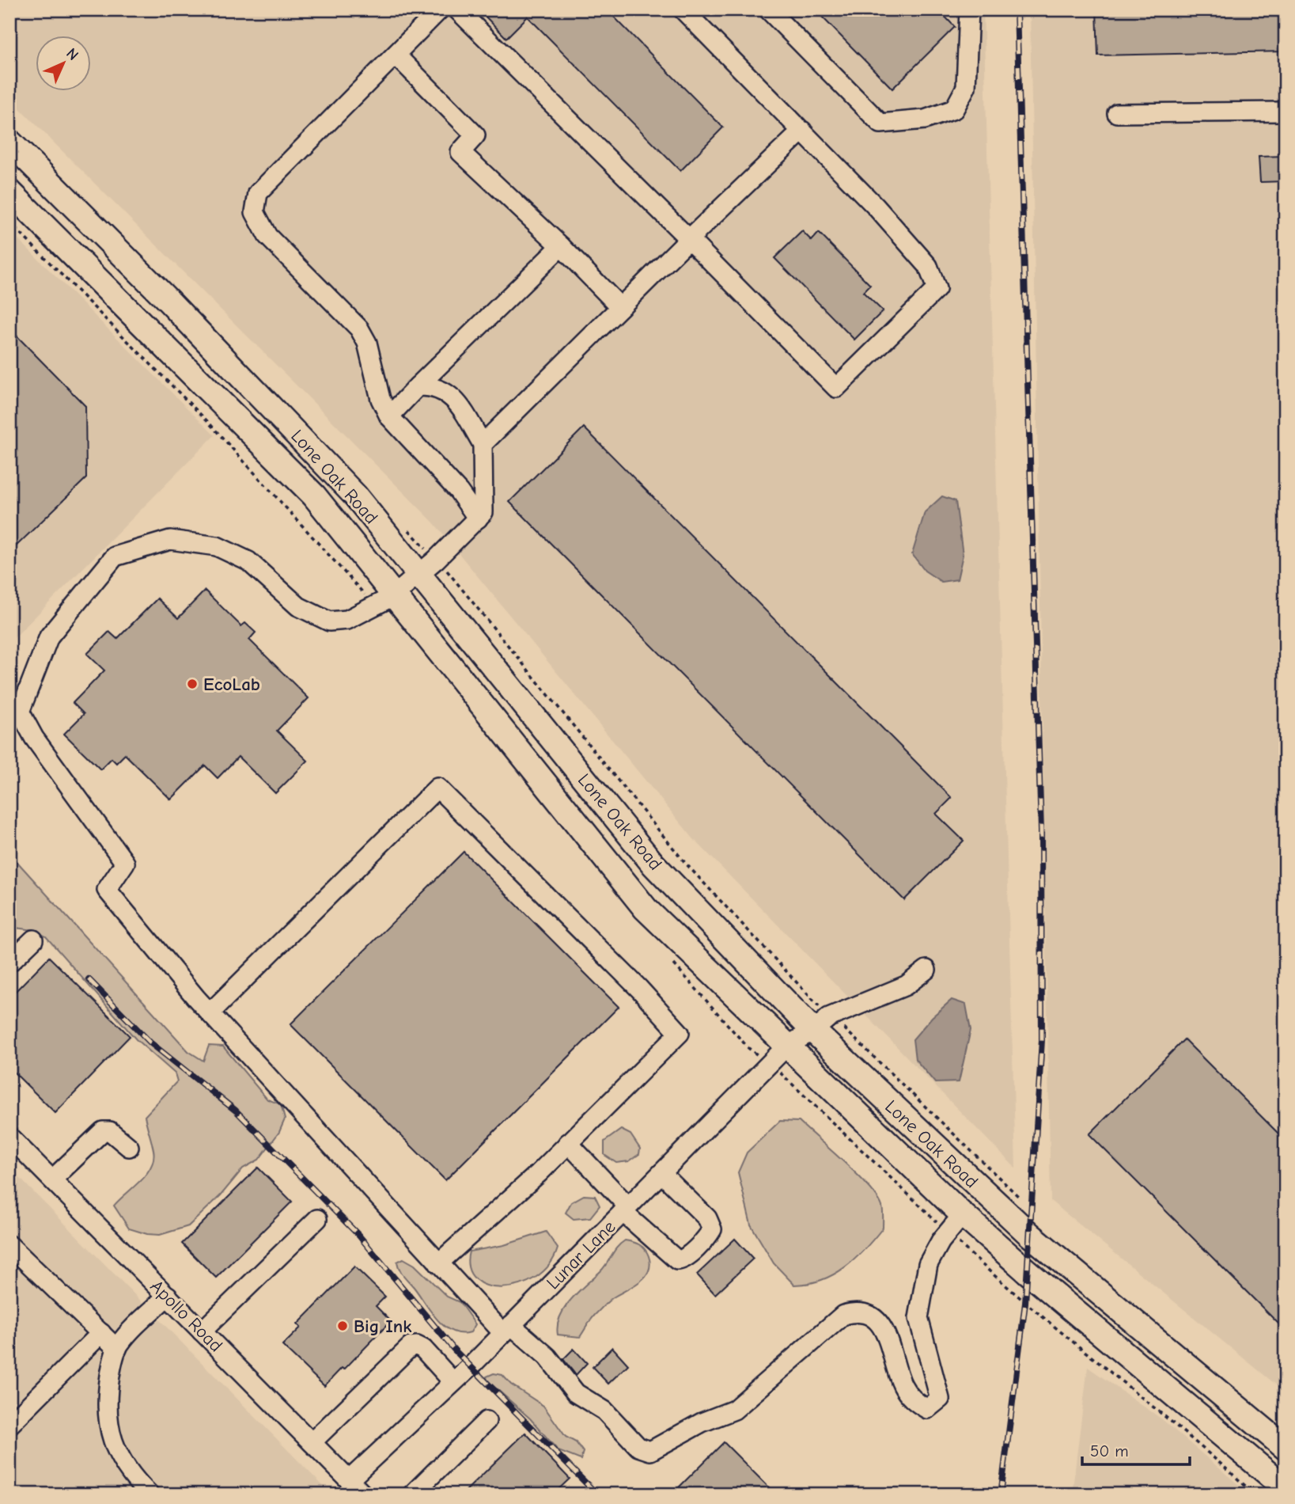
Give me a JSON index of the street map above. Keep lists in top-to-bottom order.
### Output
{
  "streets": {
    "main road": ["Lone Oak Road"],
    "street": ["Lunar Lane", "Apollo Road"]
  },
  "crossings": [
    ["Lone Oak Road", "Lunar Lane"],
    ["Lunar Lane", "Apollo Road"]
  ],
  "places": ["EcoLab", "Big Ink"],
  "scale_bar": "50 m",
  "north": "top right"
}
